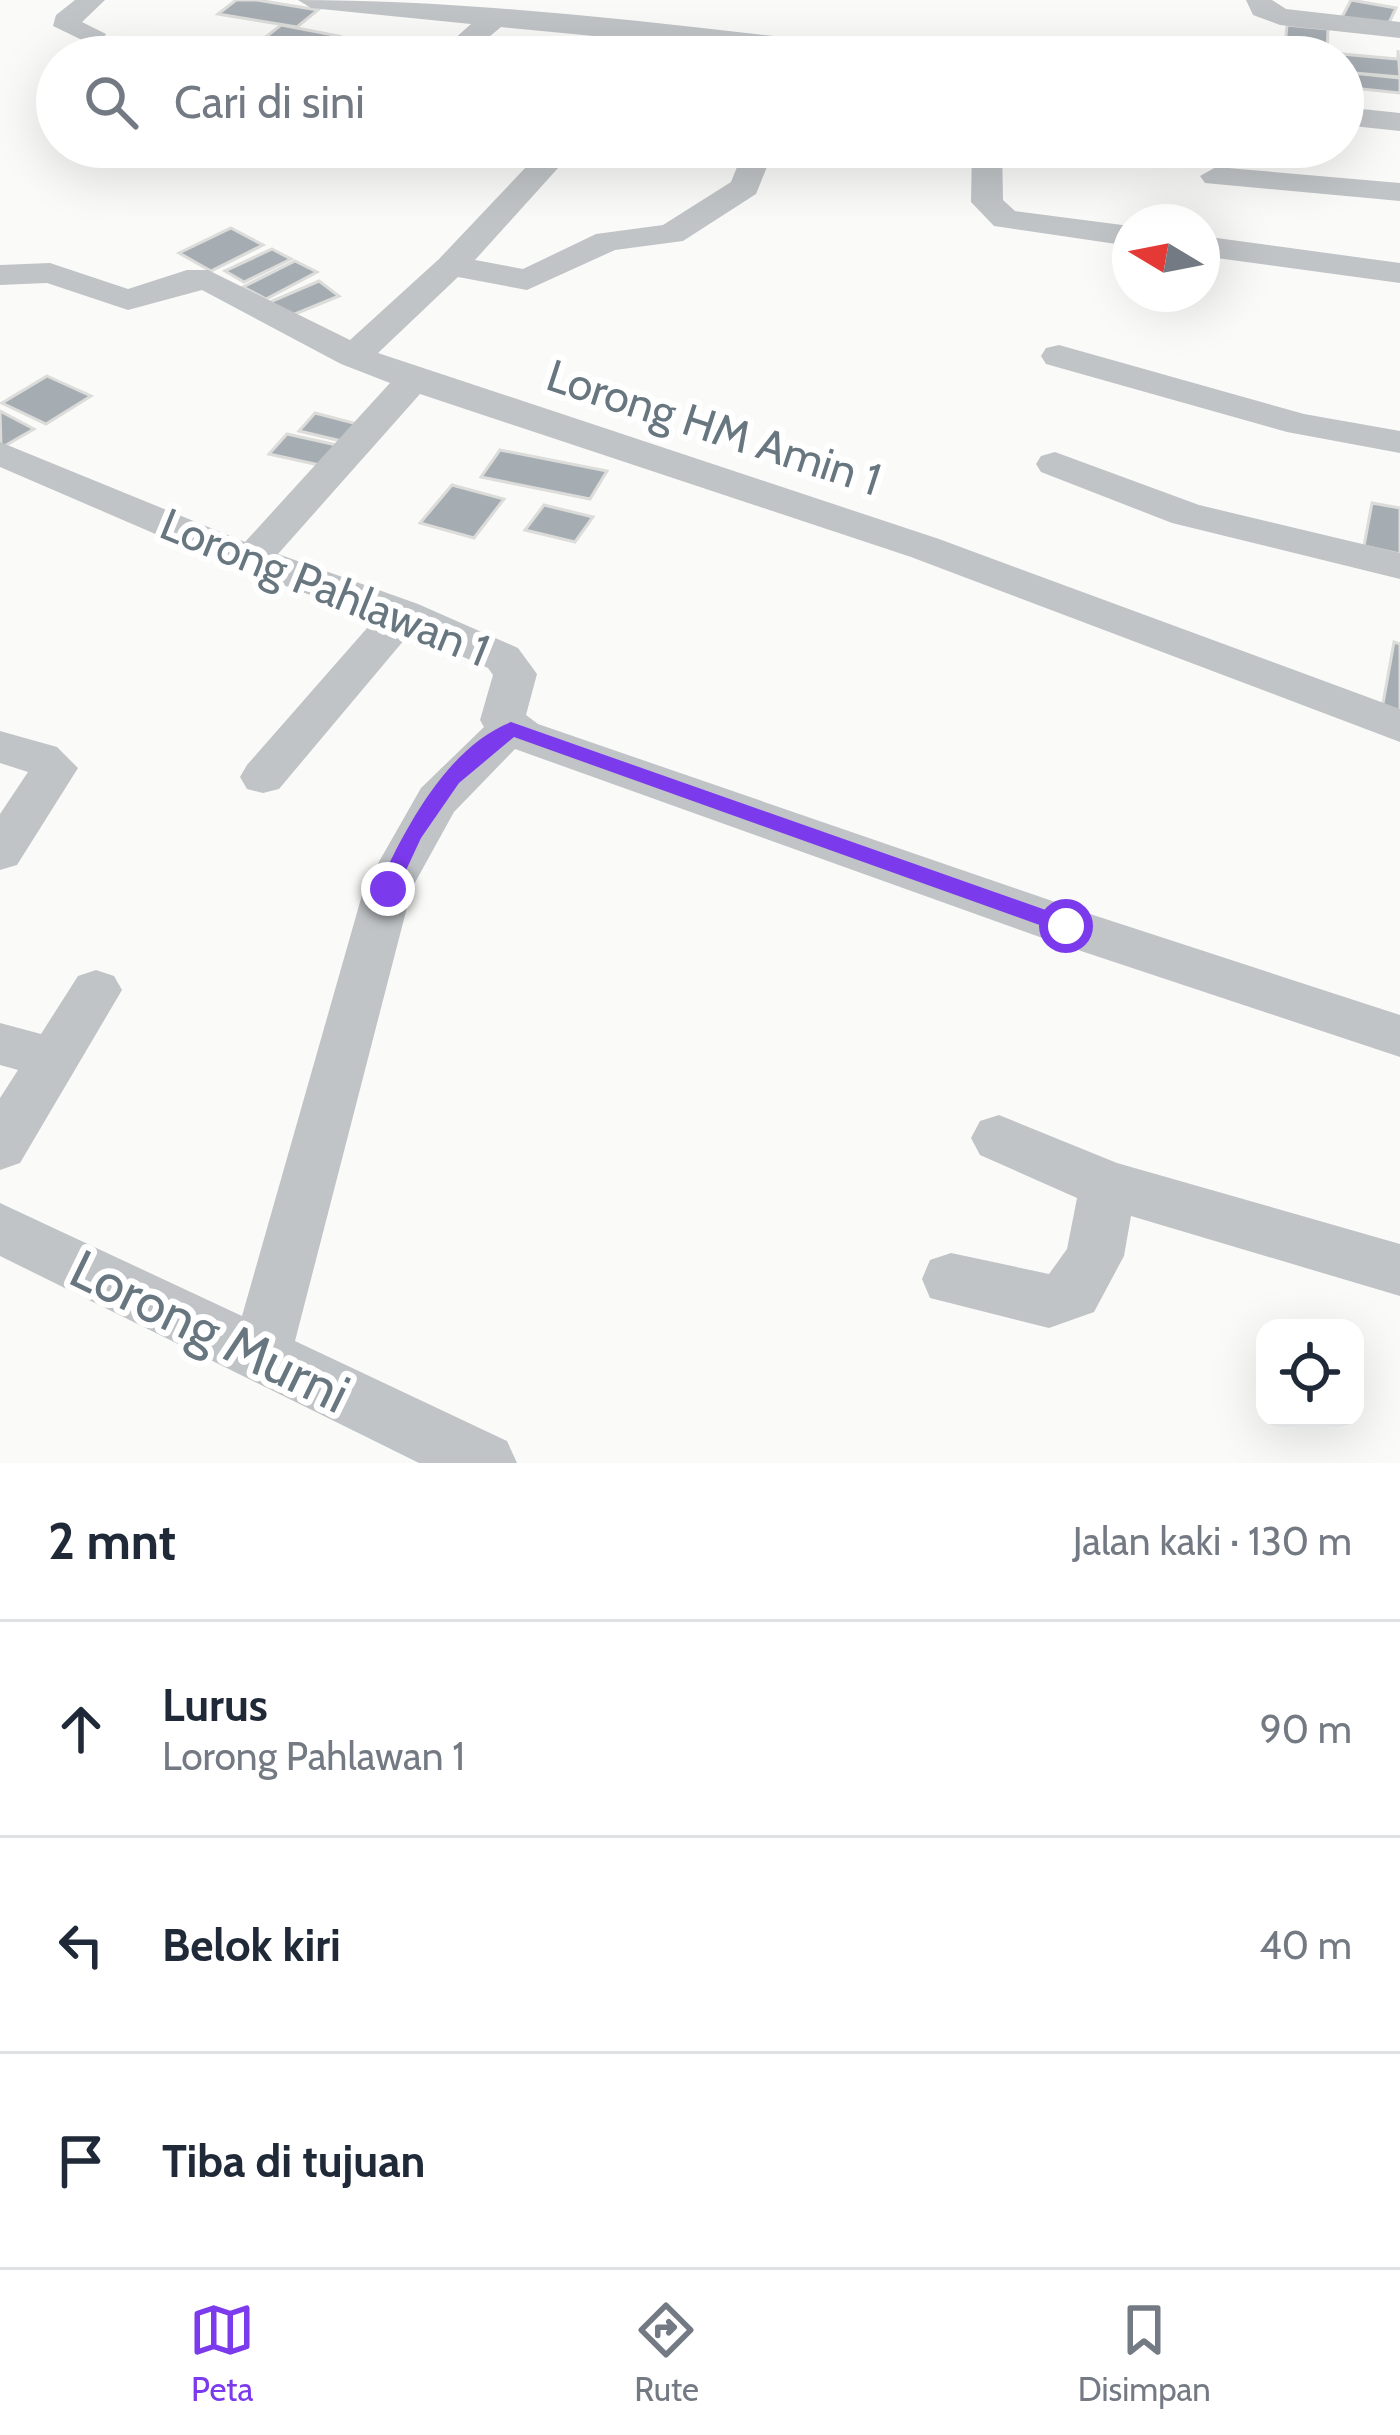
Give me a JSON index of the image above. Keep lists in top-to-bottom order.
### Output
{
  "streets": {
    "street": ["Lorong HM Amin 1", "Lorong Pahlawan 1", "Lorong Murni"]
  },
  "north": "left",
  "page": {
    "search": "Cari di sini",
    "heading": ["2 mnt", "Jalan kaki · 130 m"],
    "list": [
      ["Lurus", "Lorong Pahlawan 1", "90 m"],
      ["Belok kiri", "40 m"],
      "Tiba di tujuan"
    ],
    "nav": ["Peta", "Rute", "Disimpan"]
  }
}
